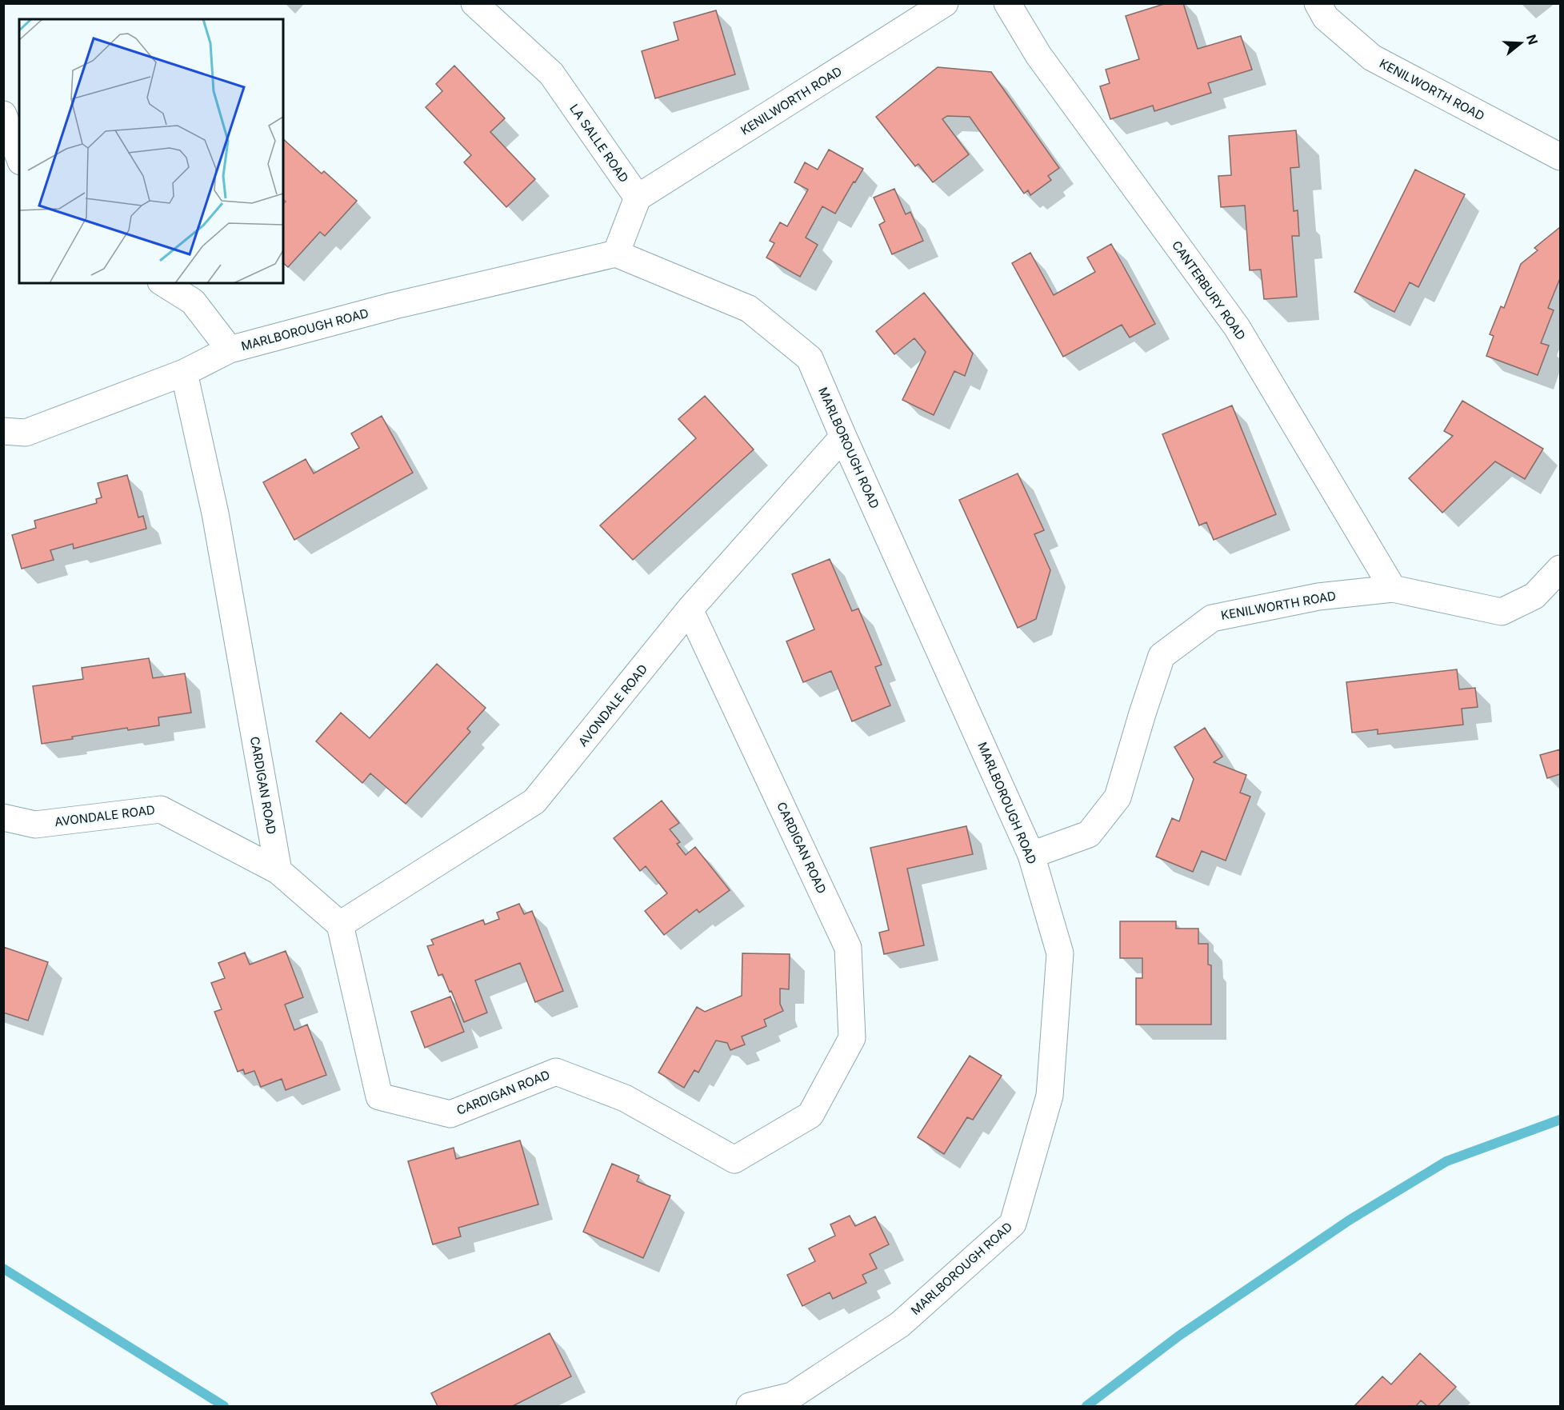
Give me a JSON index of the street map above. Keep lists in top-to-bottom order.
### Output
{
  "streets": {
    "street": [
      "KENILWORTH ROAD",
      "LA SALLE ROAD",
      "CANTERBURY ROAD",
      "MARLBOROUGH ROAD",
      "AVONDALE ROAD",
      "CARDIGAN ROAD"
    ]
  },
  "crossings": [
    ["KENILWORTH ROAD", "LA SALLE ROAD"],
    ["KENILWORTH ROAD", "CANTERBURY ROAD"],
    ["KENILWORTH ROAD", "MARLBOROUGH ROAD"],
    ["MARLBOROUGH ROAD", "AVONDALE ROAD"],
    ["MARLBOROUGH ROAD", "CARDIGAN ROAD"],
    ["AVONDALE ROAD", "CARDIGAN ROAD"]
  ],
  "north": "right"
}
